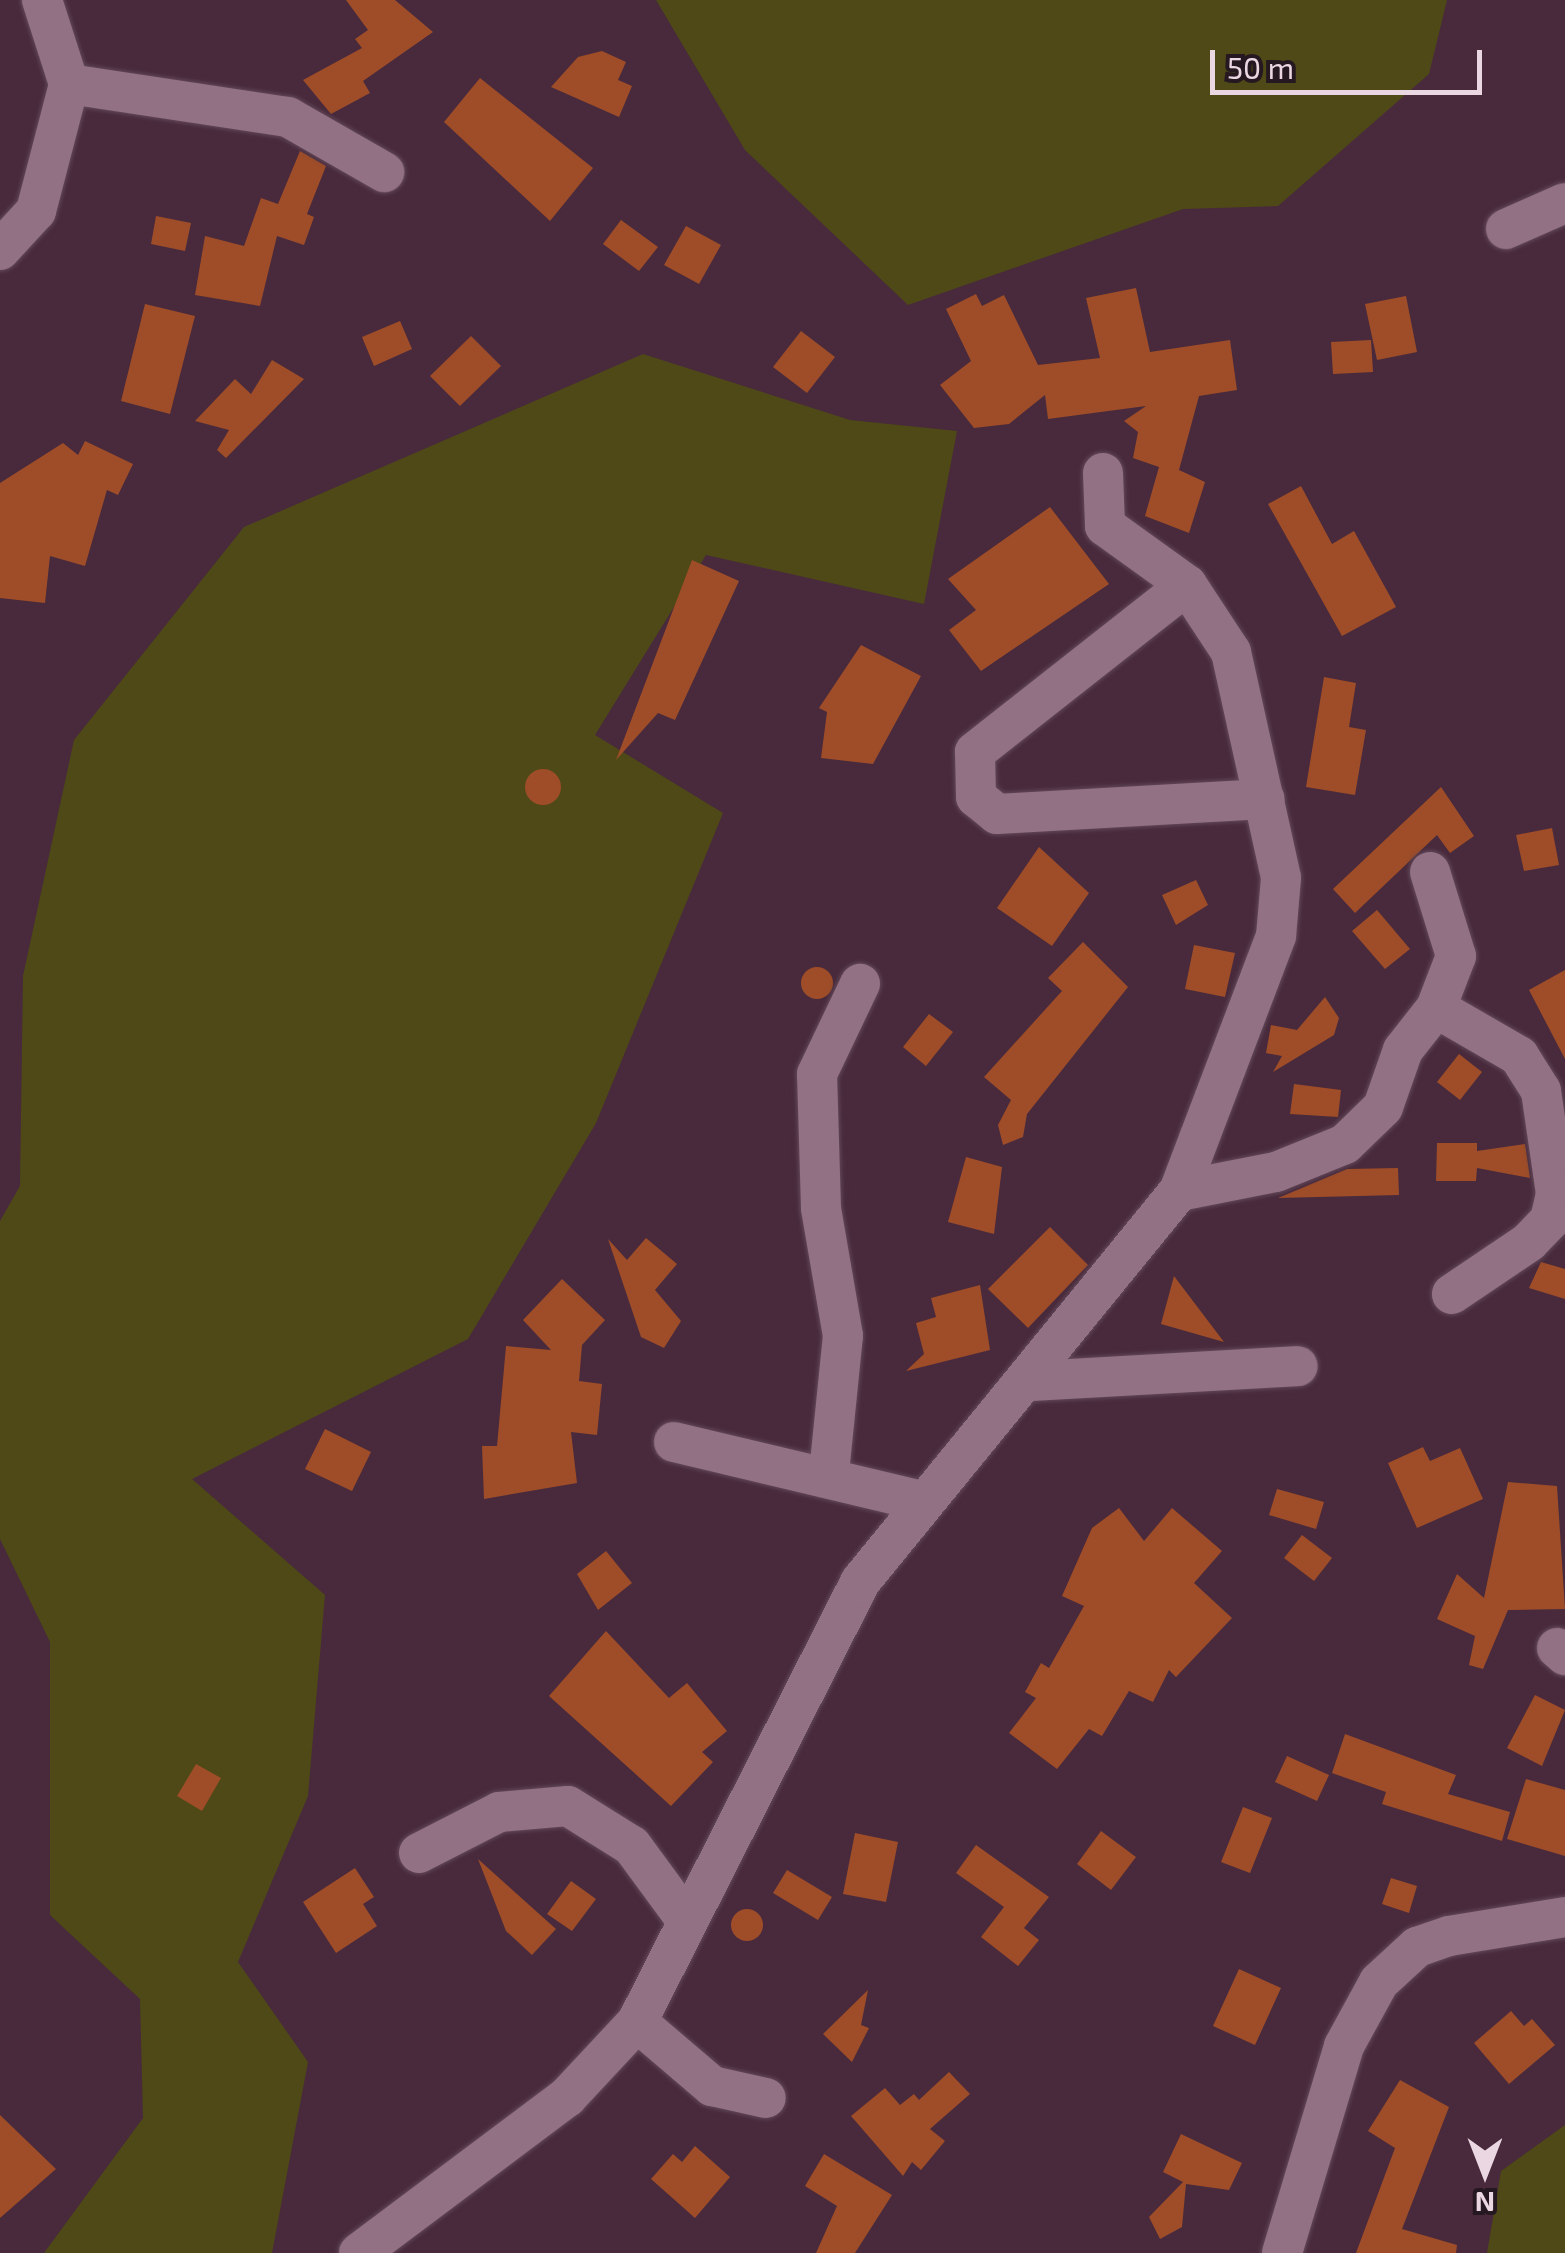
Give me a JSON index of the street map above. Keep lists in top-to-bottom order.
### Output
{
  "scale_bar": "50 m",
  "north": "bottom"
}
